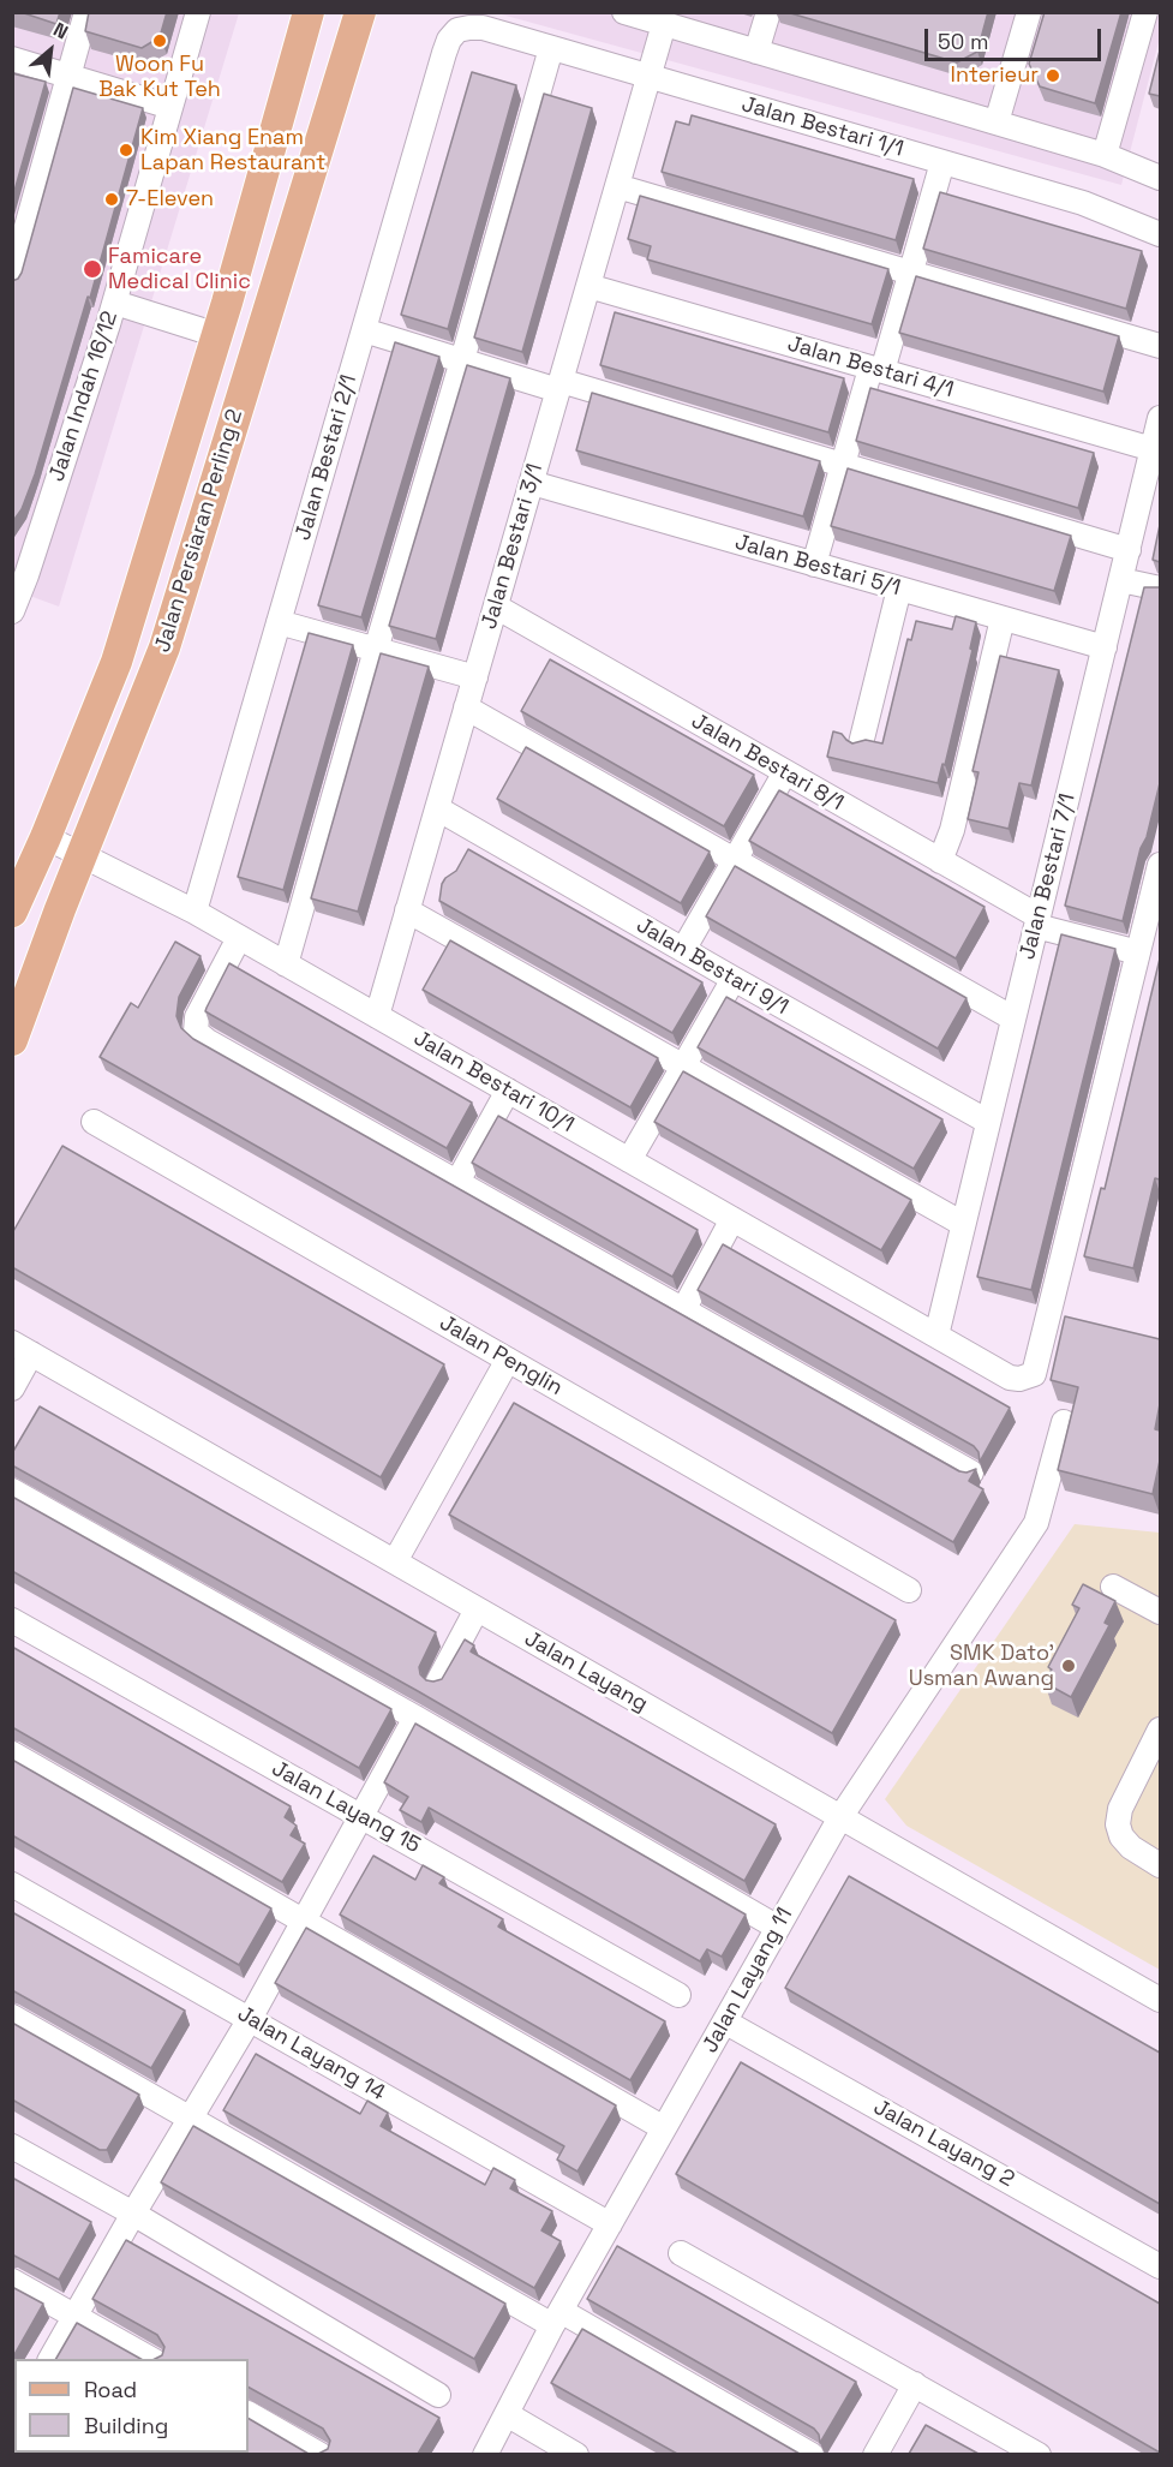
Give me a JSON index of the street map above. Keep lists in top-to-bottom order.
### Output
{
  "streets": {
    "main road": ["Jalan Persiaran Perling 2"],
    "street": [
      "Jalan Bestari 1/1",
      "Jalan Bestari 4/1",
      "Jalan Indah 16/12",
      "Jalan Bestari 2/1",
      "Jalan Bestari 3/1",
      "Jalan Bestari 5/1",
      "Jalan Bestari 8/1",
      "Jalan Bestari 7/1",
      "Jalan Bestari 9/1",
      "Jalan Bestari 10/1",
      "Jalan Penglin",
      "Jalan Layang",
      "Jalan Layang 15",
      "Jalan Layang 11",
      "Jalan Layang 14",
      "Jalan Layang 2"
    ]
  },
  "crossings": [
    ["Jalan Bestari 1/1", "Jalan Bestari 2/1"],
    ["Jalan Bestari 1/1", "Jalan Bestari 3/1"],
    ["Jalan Bestari 4/1", "Jalan Bestari 3/1"],
    ["Jalan Bestari 4/1", "Jalan Bestari 7/1"],
    ["Jalan Bestari 2/1", "Jalan Bestari 10/1"],
    ["Jalan Persiaran Perling 2", "Jalan Bestari 10/1"],
    ["Jalan Bestari 3/1", "Jalan Bestari 5/1"],
    ["Jalan Bestari 3/1", "Jalan Bestari 8/1"],
    ["Jalan Bestari 3/1", "Jalan Bestari 9/1"],
    ["Jalan Bestari 3/1", "Jalan Bestari 10/1"],
    ["Jalan Bestari 5/1", "Jalan Bestari 7/1"],
    ["Jalan Bestari 8/1", "Jalan Bestari 7/1"],
    ["Jalan Bestari 8/1", "Jalan Bestari 10/1"],
    ["Jalan Bestari 7/1", "Jalan Bestari 9/1"],
    ["Jalan Bestari 7/1", "Jalan Bestari 10/1"],
    ["Jalan Layang", "Jalan Layang 11"],
    ["Jalan Layang 11", "Jalan Layang 14"],
    ["Jalan Layang 11", "Jalan Layang 2"]
  ],
  "places": [
    "Woon Fu Bak Kut Teh",
    "Interieur",
    "Kim Xiang Enam Lapan Restaurant",
    "7-Eleven",
    "Famicare Medical Clinic",
    "SMK Dato' Usman Awang"
  ],
  "legend": ["Road", "Building"],
  "scale_bar": "50 m",
  "north": "top right"
}
